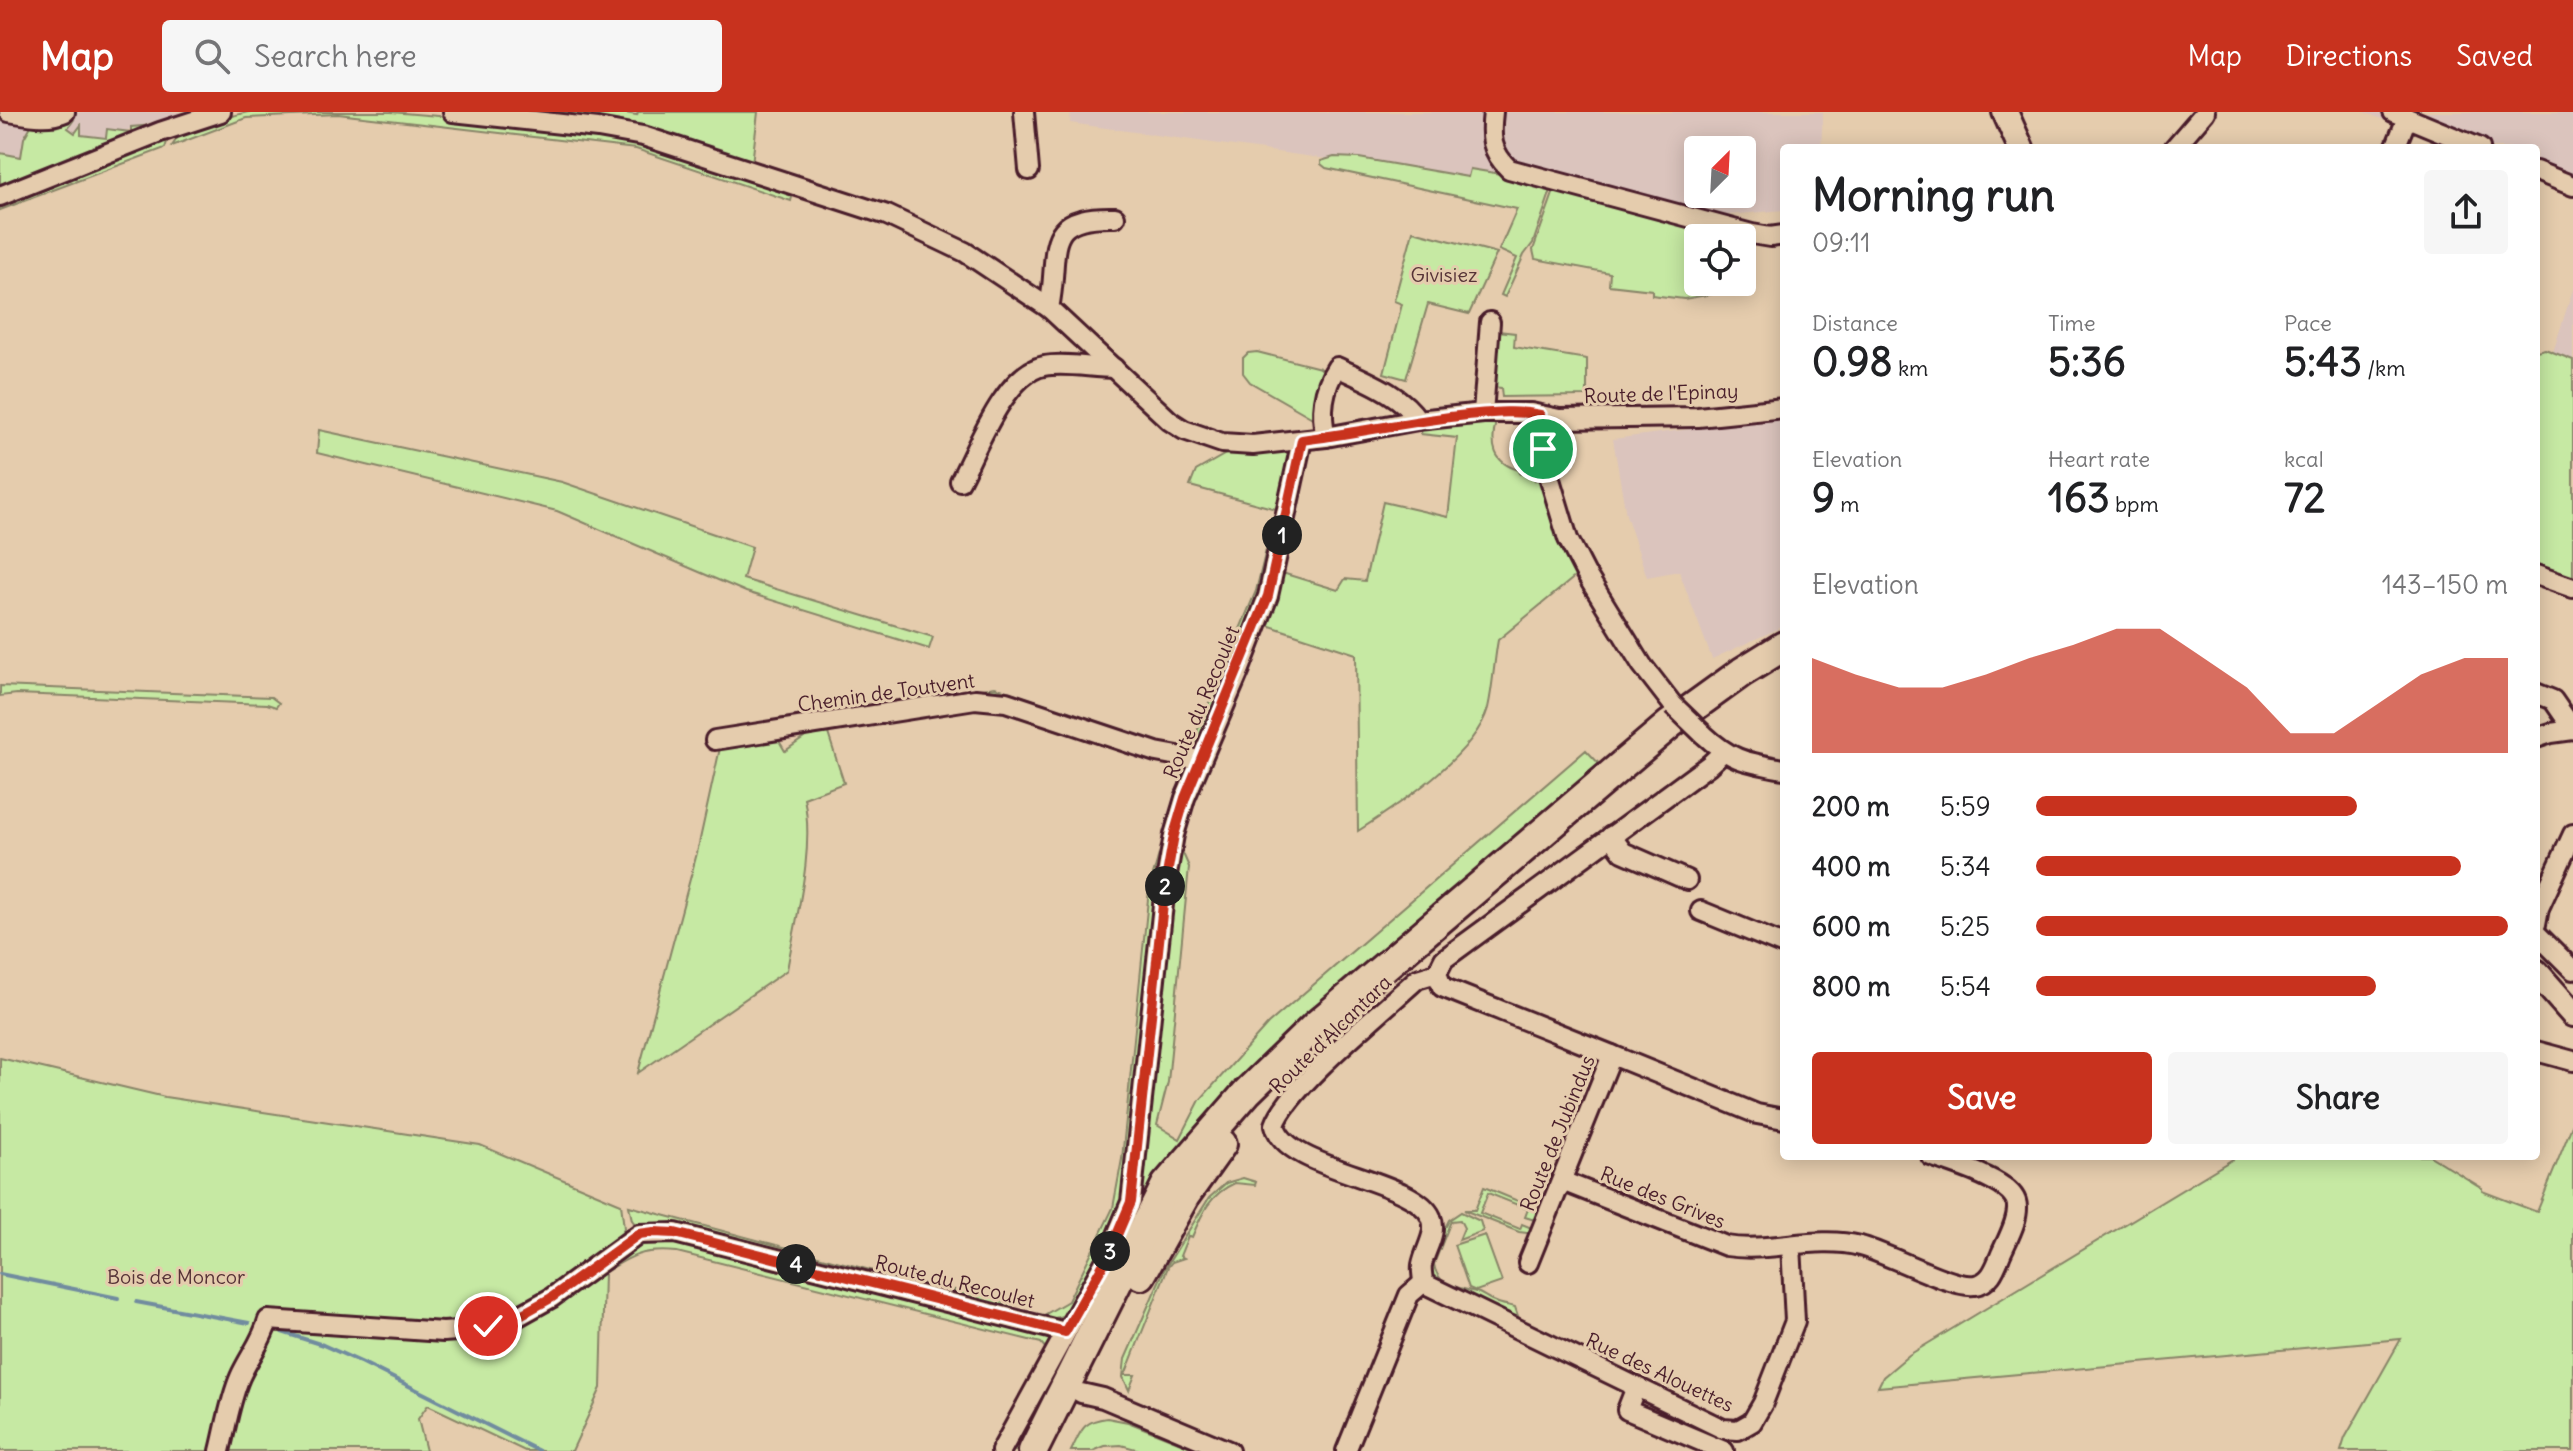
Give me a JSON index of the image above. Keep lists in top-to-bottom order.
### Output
{
  "streets": {
    "street": [
      "Route de l'Epinay",
      "Chemin de Toutvent",
      "Route du Recoulet",
      "Route d'Alcantara",
      "Route de Jubindus",
      "Rue des Grives",
      "Rue des Alouettes"
    ]
  },
  "crossings": [
    ["Route de l'Epinay", "Route du Recoulet"],
    ["Chemin de Toutvent", "Route du Recoulet"],
    ["Route d'Alcantara", "Route de Jubindus"],
    ["Route d'Alcantara", "Rue des Alouettes"],
    ["Route de Jubindus", "Rue des Grives"],
    ["Rue des Grives", "Rue des Alouettes"]
  ],
  "parks": ["Givisiez", "Bois de Moncor"],
  "north": "top right",
  "page": {
    "header": "Map",
    "search": "Search here",
    "nav": ["Map", "Directions", "Saved"],
    "heading": ["Morning run", "09:11"],
    "stats": [
      ["Distance", "0.98 km"],
      ["Time", "5:36"],
      ["Pace", "5:43 /km"],
      ["Elevation", "9 m"],
      ["Heart rate", "163 bpm"],
      ["kcal", "72"]
    ],
    "pins": [
      "1",
      "2",
      "3",
      "4"
    ],
    "chart": ["Elevation", "143–150 m"],
    "list": [
      {
        "name": "200 m",
        "note": "5:59"
      },
      {
        "name": "400 m",
        "note": "5:34"
      },
      {
        "name": "600 m",
        "note": "5:25"
      },
      {
        "name": "800 m",
        "note": "5:54"
      }
    ],
    "buttons": ["Save", "Share"]
  }
}
